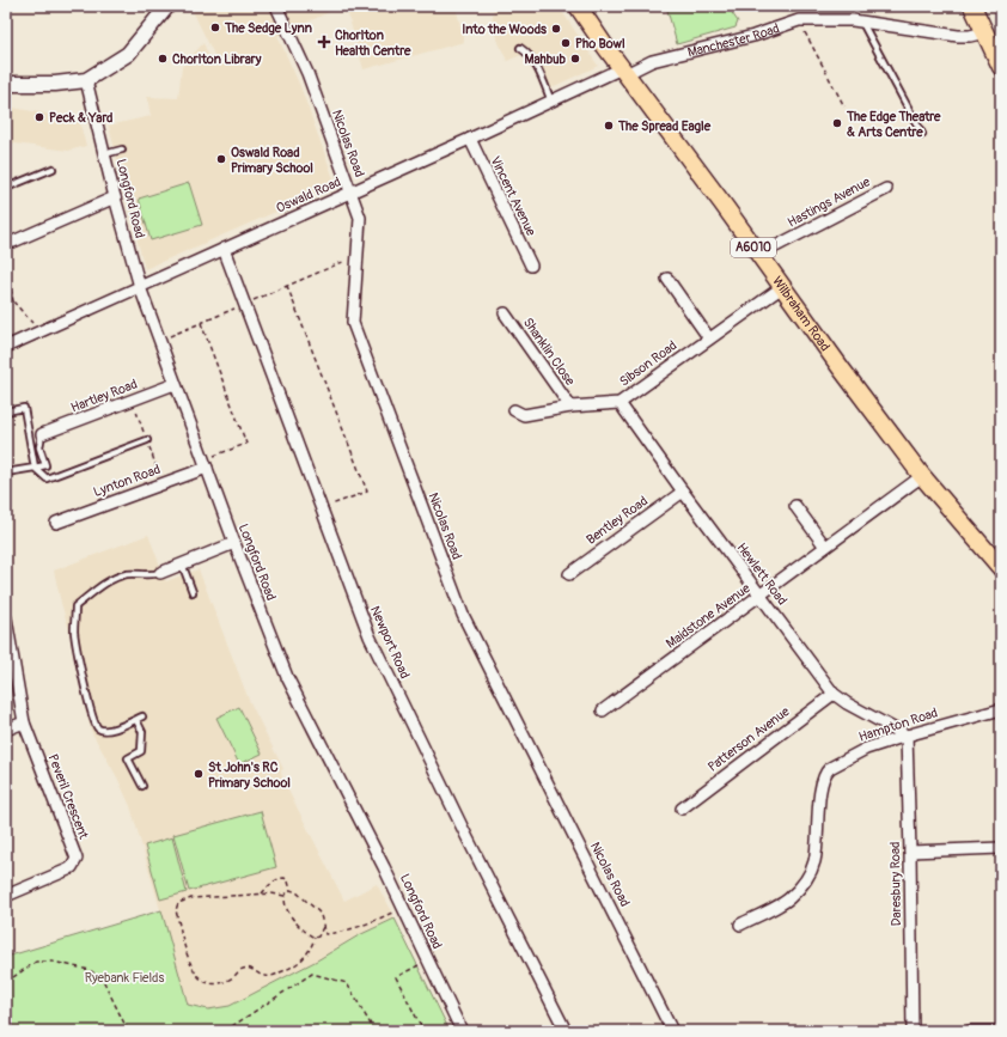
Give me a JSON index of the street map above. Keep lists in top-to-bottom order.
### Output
{
  "streets": {
    "main road": ["A6010", "Wilbraham Road"],
    "street": [
      "Manchester Road",
      "Nicolas Road",
      "Oswald Road",
      "Vincent Avenue",
      "Longford Road",
      "Hastings Avenue",
      "Shanklin Close",
      "Sibson Road",
      "Hartley Road",
      "Lynton Road",
      "Bentley Road",
      "Hewlett Road",
      "Maidstone Avenue",
      "Newport Road",
      "Hampton Road",
      "Patterson Avenue",
      "Peveril Crescent",
      "Daresbury Road"
    ]
  },
  "crossings": [
    ["Manchester Road", "Oswald Road"],
    ["Manchester Road", "Wilbraham Road"],
    ["Nicolas Road", "Oswald Road"],
    ["Oswald Road", "Vincent Avenue"],
    ["Oswald Road", "Longford Road"],
    ["Oswald Road", "Wilbraham Road"],
    ["Oswald Road", "Newport Road"],
    ["Longford Road", "Hartley Road"],
    ["Longford Road", "Lynton Road"],
    ["Hastings Avenue", "Wilbraham Road"],
    ["Wilbraham Road", "Sibson Road"],
    ["Wilbraham Road", "Maidstone Avenue"],
    ["Shanklin Close", "Sibson Road"],
    ["Sibson Road", "Hewlett Road"],
    ["Bentley Road", "Hewlett Road"],
    ["Hewlett Road", "Maidstone Avenue"],
    ["Hewlett Road", "Hampton Road"],
    ["Hewlett Road", "Patterson Avenue"],
    ["Hewlett Road", "Daresbury Road"],
    ["Hampton Road", "Daresbury Road"]
  ],
  "parks": ["Ryebank Fields"],
  "places": {
    "other": [
      "The Sedge Lynn",
      "Into the Woods",
      "Pho Bowl",
      "Chorlton Library",
      "Mahbub",
      "Peck & Yard",
      "The Edge Theatre & Arts Centre",
      "The Spread Eagle",
      "Oswald Road Primary School",
      "St John's RC Primary School"
    ],
    "health": ["Chorlton Health Centre"]
  }
}
